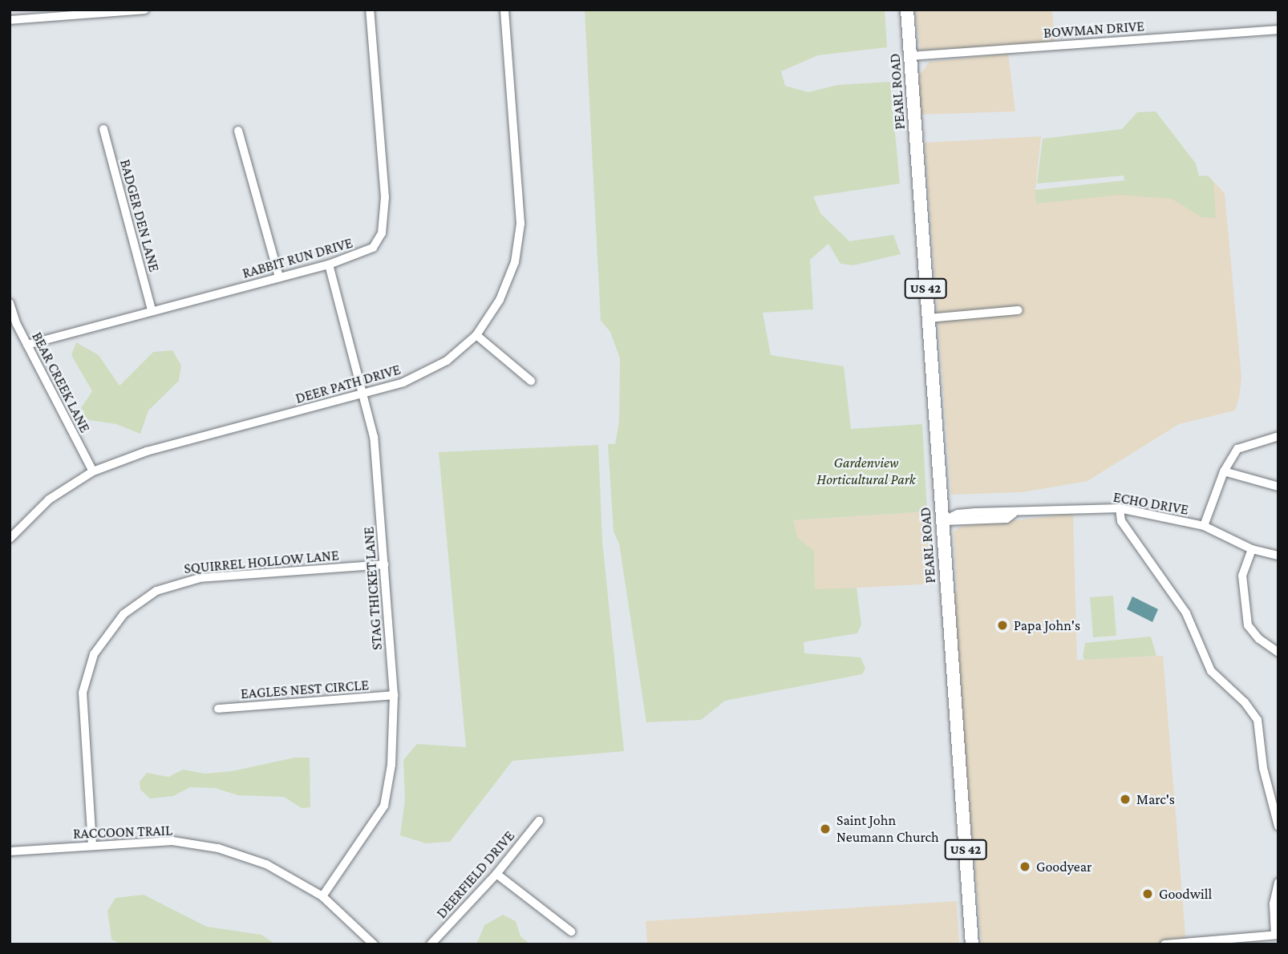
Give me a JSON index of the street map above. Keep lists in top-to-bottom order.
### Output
{
  "streets": {
    "main road": ["PEARL ROAD", "US 42"],
    "street": [
      "BOWMAN DRIVE",
      "BADGER DEN LANE",
      "RABBIT RUN DRIVE",
      "BEAR CREEK LANE",
      "DEER PATH DRIVE",
      "ECHO DRIVE",
      "SQUIRREL HOLLOW LANE",
      "STAG THICKET LANE",
      "EAGLES NEST CIRCLE",
      "RACCOON TRAIL",
      "DEERFIELD DRIVE"
    ]
  },
  "crossings": [
    ["BOWMAN DRIVE", "PEARL ROAD"],
    ["PEARL ROAD", "ECHO DRIVE"],
    ["BADGER DEN LANE", "RABBIT RUN DRIVE"],
    ["RABBIT RUN DRIVE", "BEAR CREEK LANE"],
    ["RABBIT RUN DRIVE", "STAG THICKET LANE"],
    ["BEAR CREEK LANE", "DEER PATH DRIVE"],
    ["DEER PATH DRIVE", "STAG THICKET LANE"],
    ["SQUIRREL HOLLOW LANE", "STAG THICKET LANE"],
    ["SQUIRREL HOLLOW LANE", "RACCOON TRAIL"],
    ["STAG THICKET LANE", "EAGLES NEST CIRCLE"],
    ["STAG THICKET LANE", "RACCOON TRAIL"]
  ],
  "parks": ["Gardenview Horticultural Park"],
  "places": [
    "Papa John's",
    "Marc's",
    "Saint John Neumann Church",
    "Goodyear",
    "Goodwill"
  ]
}
